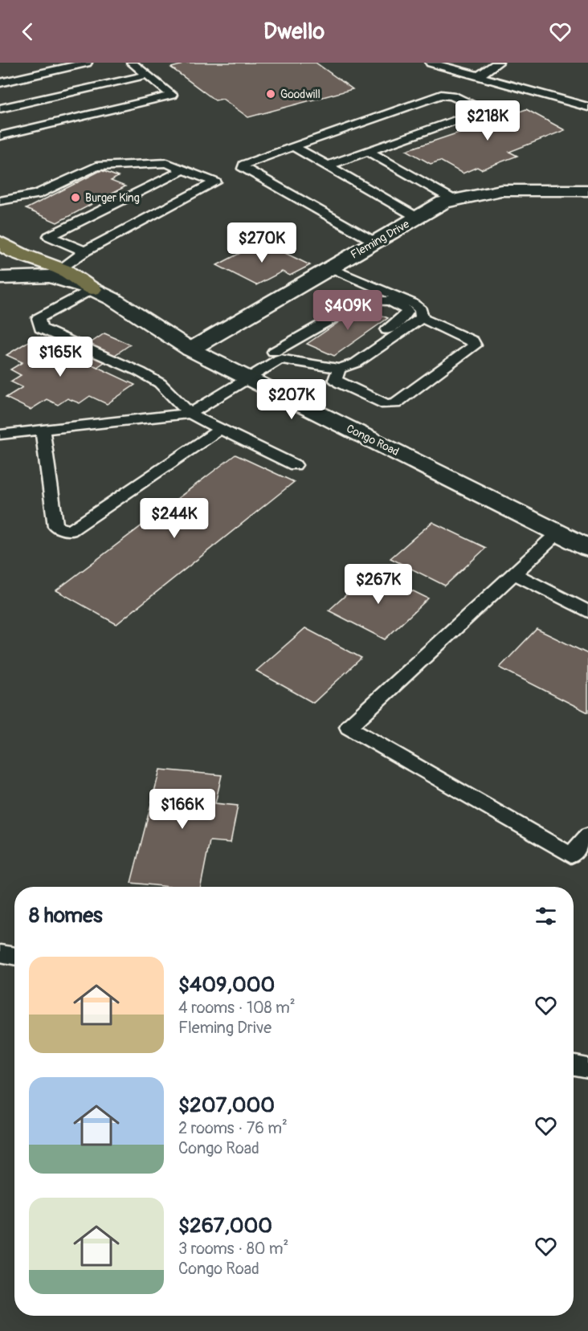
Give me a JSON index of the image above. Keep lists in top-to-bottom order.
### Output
{
  "streets": {
    "street": ["Fleming Drive", "Congo Road"]
  },
  "crossings": [
    ["Fleming Drive", "Congo Road"]
  ],
  "places": ["Goodwill", "Burger King"],
  "page": {
    "header": "Dwello",
    "price": [
      "$218K",
      "$270K",
      "$409K",
      "$165K",
      "$207K",
      "$244K",
      "$267K",
      "$166K"
    ],
    "heading": "8 homes",
    "list": [
      {
        "name": "$409,000",
        "note": "4 rooms · 108 m² · Fleming Drive"
      },
      {
        "name": "$207,000",
        "note": "2 rooms · 76 m² · Congo Road"
      },
      {
        "name": "$267,000",
        "note": "3 rooms · 80 m² · Congo Road"
      }
    ]
  }
}
